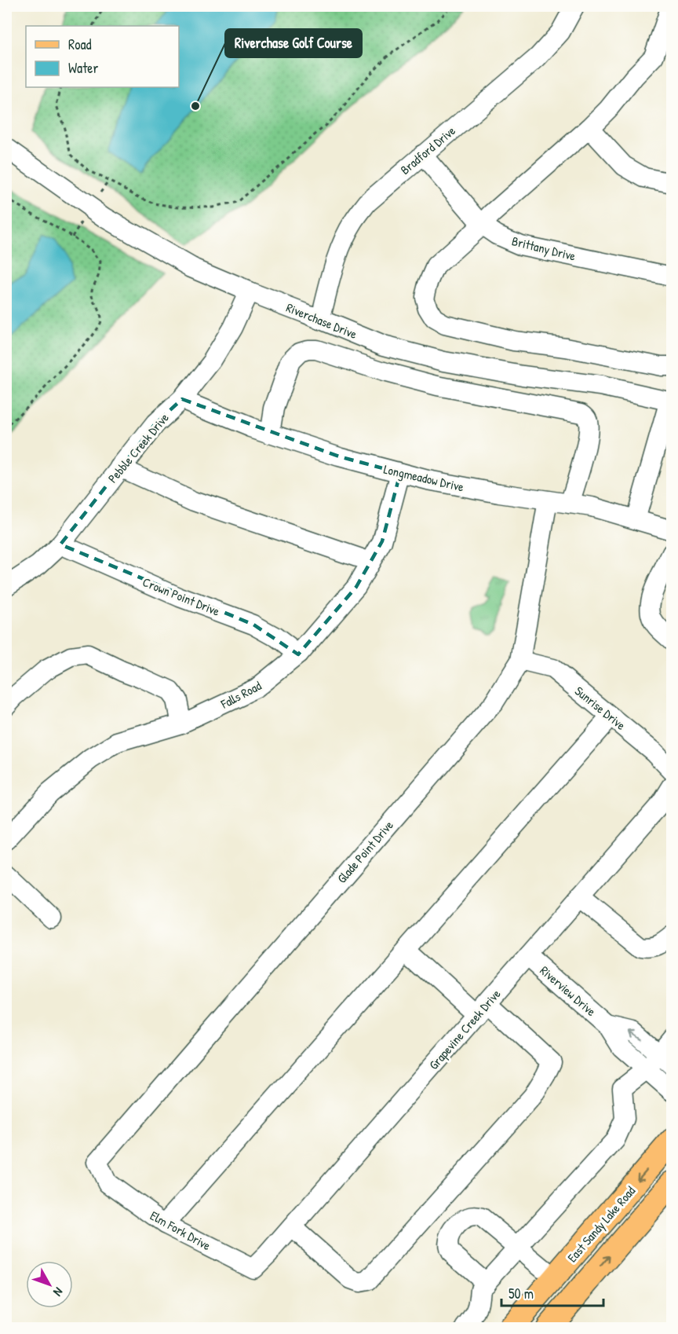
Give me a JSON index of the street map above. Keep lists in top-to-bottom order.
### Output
{
  "streets": {
    "main road": ["East Sandy Lake Road"],
    "street": [
      "Bradford Drive",
      "Brittany Drive",
      "Riverchase Drive",
      "Pebble Creek Drive",
      "Longmeadow Drive",
      "Crown Point Drive",
      "Falls Road",
      "Sunrise Drive",
      "Glade Point Drive",
      "Riverview Drive",
      "Grapevine Creek Drive",
      "Elm Fork Drive"
    ]
  },
  "crossings": [
    ["Bradford Drive", "Brittany Drive"],
    ["Bradford Drive", "Riverchase Drive"],
    ["Riverchase Drive", "Pebble Creek Drive"],
    ["Pebble Creek Drive", "Longmeadow Drive"],
    ["Pebble Creek Drive", "Crown Point Drive"],
    ["Longmeadow Drive", "Falls Road"],
    ["Longmeadow Drive", "Glade Point Drive"],
    ["Crown Point Drive", "Falls Road"],
    ["Sunrise Drive", "Glade Point Drive"],
    ["Glade Point Drive", "Elm Fork Drive"],
    ["Riverview Drive", "Grapevine Creek Drive"],
    ["Grapevine Creek Drive", "Elm Fork Drive"]
  ],
  "places": ["Riverchase Golf Course"],
  "legend": ["Road", "Water"],
  "scale_bar": "50 m",
  "north": "bottom right"
}
